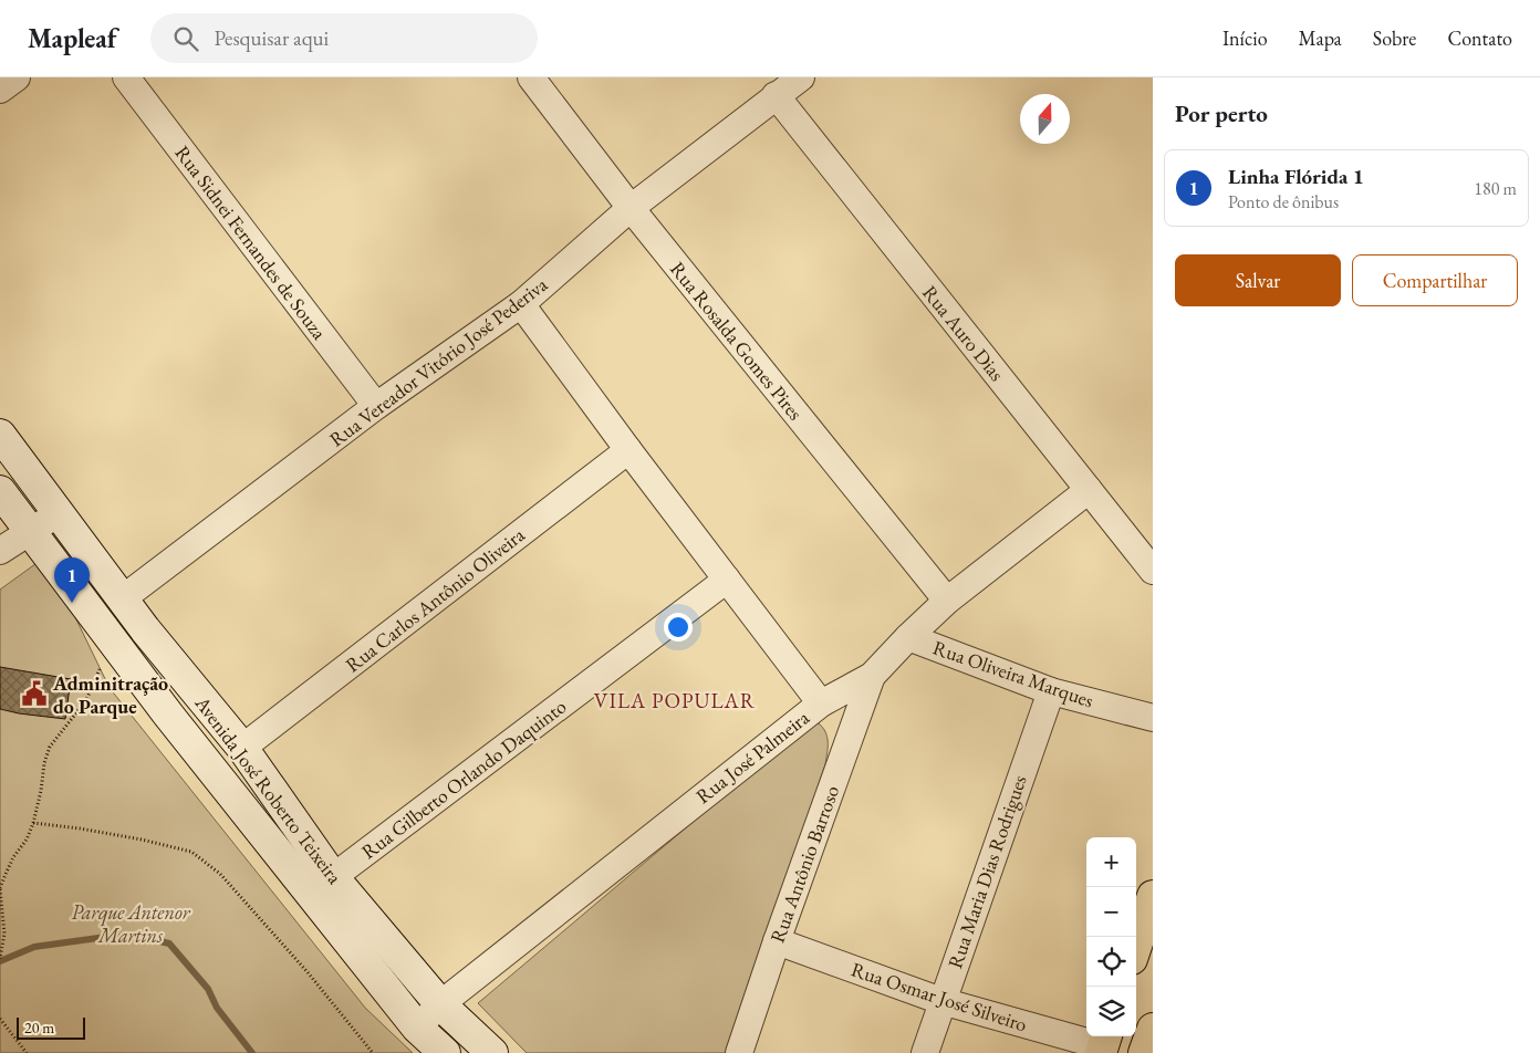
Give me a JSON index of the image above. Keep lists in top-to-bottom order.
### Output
{
  "streets": {
    "street": [
      "Rua Sidnei Fernandes de Souza",
      "Rua Auro Dias",
      "Rua Rosalda Gomes Pires",
      "Rua Vereador Vitório José Pederiva",
      "Rua Carlos Antônio Oliveira",
      "Rua Oliveira Marques",
      "Rua José Palmeira",
      "Rua Gilberto Orlando Daquinto",
      "Avenida José Roberto Teixeira",
      "Rua Antônio Barroso",
      "Rua Maria Dias Rodrigues",
      "Rua Osmar José Silveiro"
    ]
  },
  "crossings": [
    ["Rua Sidnei Fernandes de Souza", "Rua Vereador Vitório José Pederiva"],
    ["Rua Auro Dias", "Rua Vereador Vitório José Pederiva"],
    ["Rua Auro Dias", "Rua José Palmeira"],
    ["Rua Rosalda Gomes Pires", "Rua Vereador Vitório José Pederiva"],
    ["Rua Rosalda Gomes Pires", "Rua José Palmeira"],
    ["Rua Vereador Vitório José Pederiva", "Avenida José Roberto Teixeira"],
    ["Rua Carlos Antônio Oliveira", "Avenida José Roberto Teixeira"],
    ["Rua Oliveira Marques", "Rua José Palmeira"],
    ["Rua Oliveira Marques", "Rua Maria Dias Rodrigues"],
    ["Rua José Palmeira", "Avenida José Roberto Teixeira"],
    ["Rua José Palmeira", "Rua Antônio Barroso"],
    ["Rua Gilberto Orlando Daquinto", "Avenida José Roberto Teixeira"],
    ["Rua Antônio Barroso", "Rua Osmar José Silveiro"],
    ["Rua Maria Dias Rodrigues", "Rua Osmar José Silveiro"]
  ],
  "districts": ["VILA POPULAR"],
  "parks": ["Parque Antenor Martins"],
  "places": {
    "public building": ["Adminitração do Parque"]
  },
  "scale_bar": "20 m",
  "north": "top",
  "page": {
    "header": "Mapleaf",
    "search": "Pesquisar aqui",
    "nav": [
      "Início",
      "Mapa",
      "Sobre",
      "Contato"
    ],
    "heading": "Por perto",
    "list": [
      {
        "mark": "1",
        "name": "Linha Flórida 1",
        "note": "Ponto de ônibus",
        "value": "180 m"
      }
    ],
    "buttons": ["Salvar", "Compartilhar"],
    "pins": "1",
    "map_buttons": ["+", "−"],
    "scale": "20 m"
  }
}
